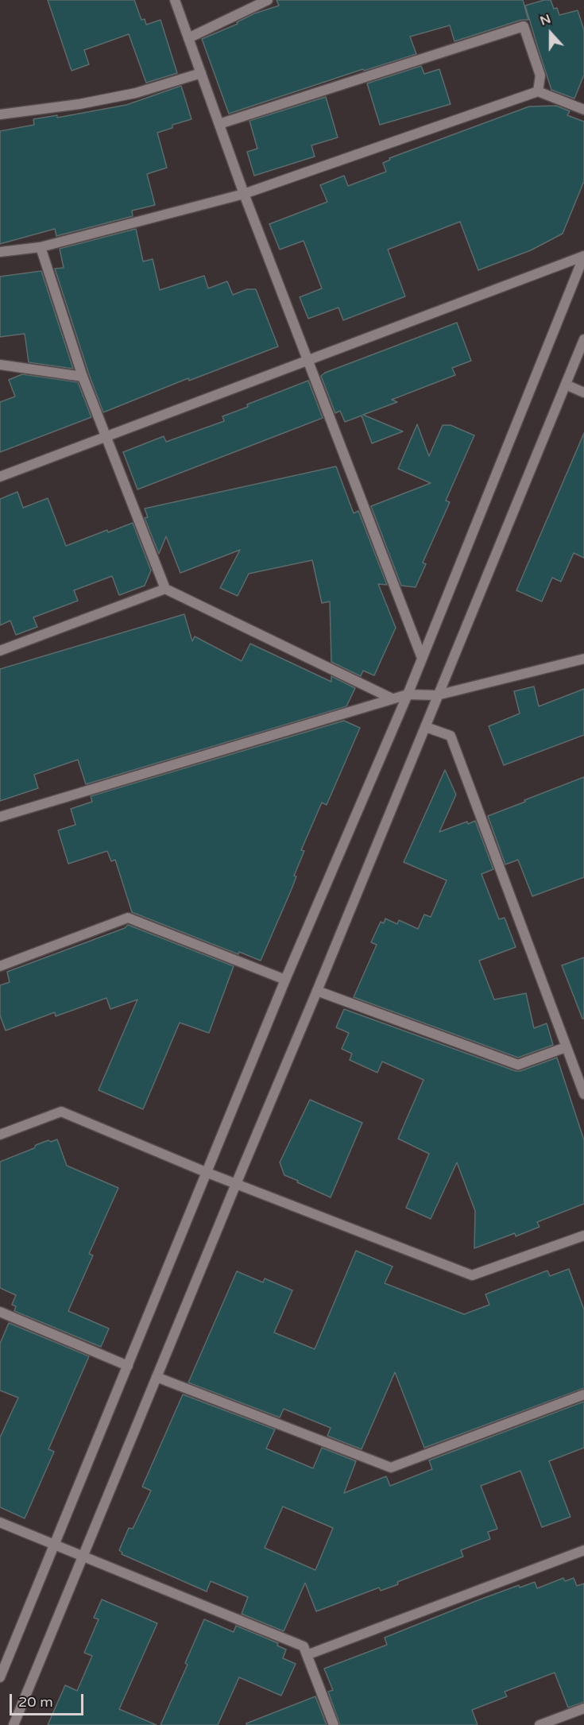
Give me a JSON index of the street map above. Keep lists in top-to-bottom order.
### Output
{
  "scale_bar": "20 m",
  "north": "top"
}
